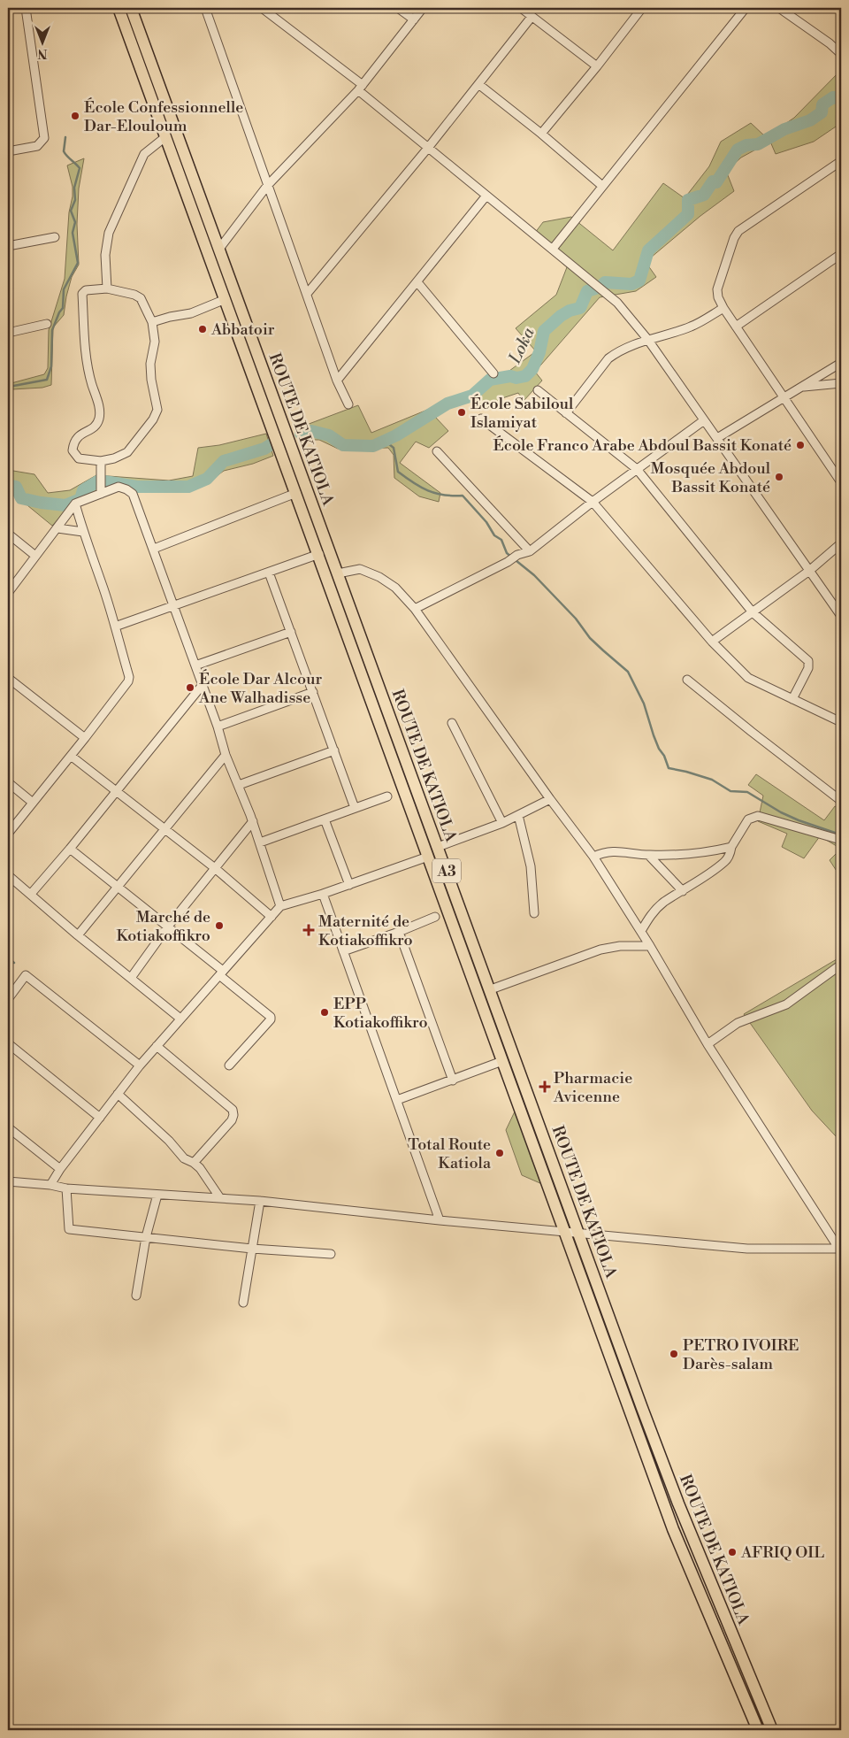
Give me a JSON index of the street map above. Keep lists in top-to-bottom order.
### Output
{
  "streets": {
    "highway": ["ROUTE DE KATIOLA", "A3"]
  },
  "water": ["Loka"],
  "places": {
    "other": [
      "École Confessionnelle Dar-Elouloum",
      "Abbatoir",
      "École Sabiloul Islamiyat",
      "École Franco Arabe Abdoul Bassit Konaté",
      "Mosquée Abdoul Bassit Konaté",
      "École Dar Alcour Ane Walhadisse",
      "Marché de Kotiakoffikro",
      "EPP Kotiakoffikro",
      "Total Route Katiola",
      "PETRO IVOIRE Darès-salam",
      "AFRIQ OIL"
    ],
    "health": ["Maternité de Kotiakoffikro", "Pharmacie Avicenne"]
  },
  "north": "bottom"
}
